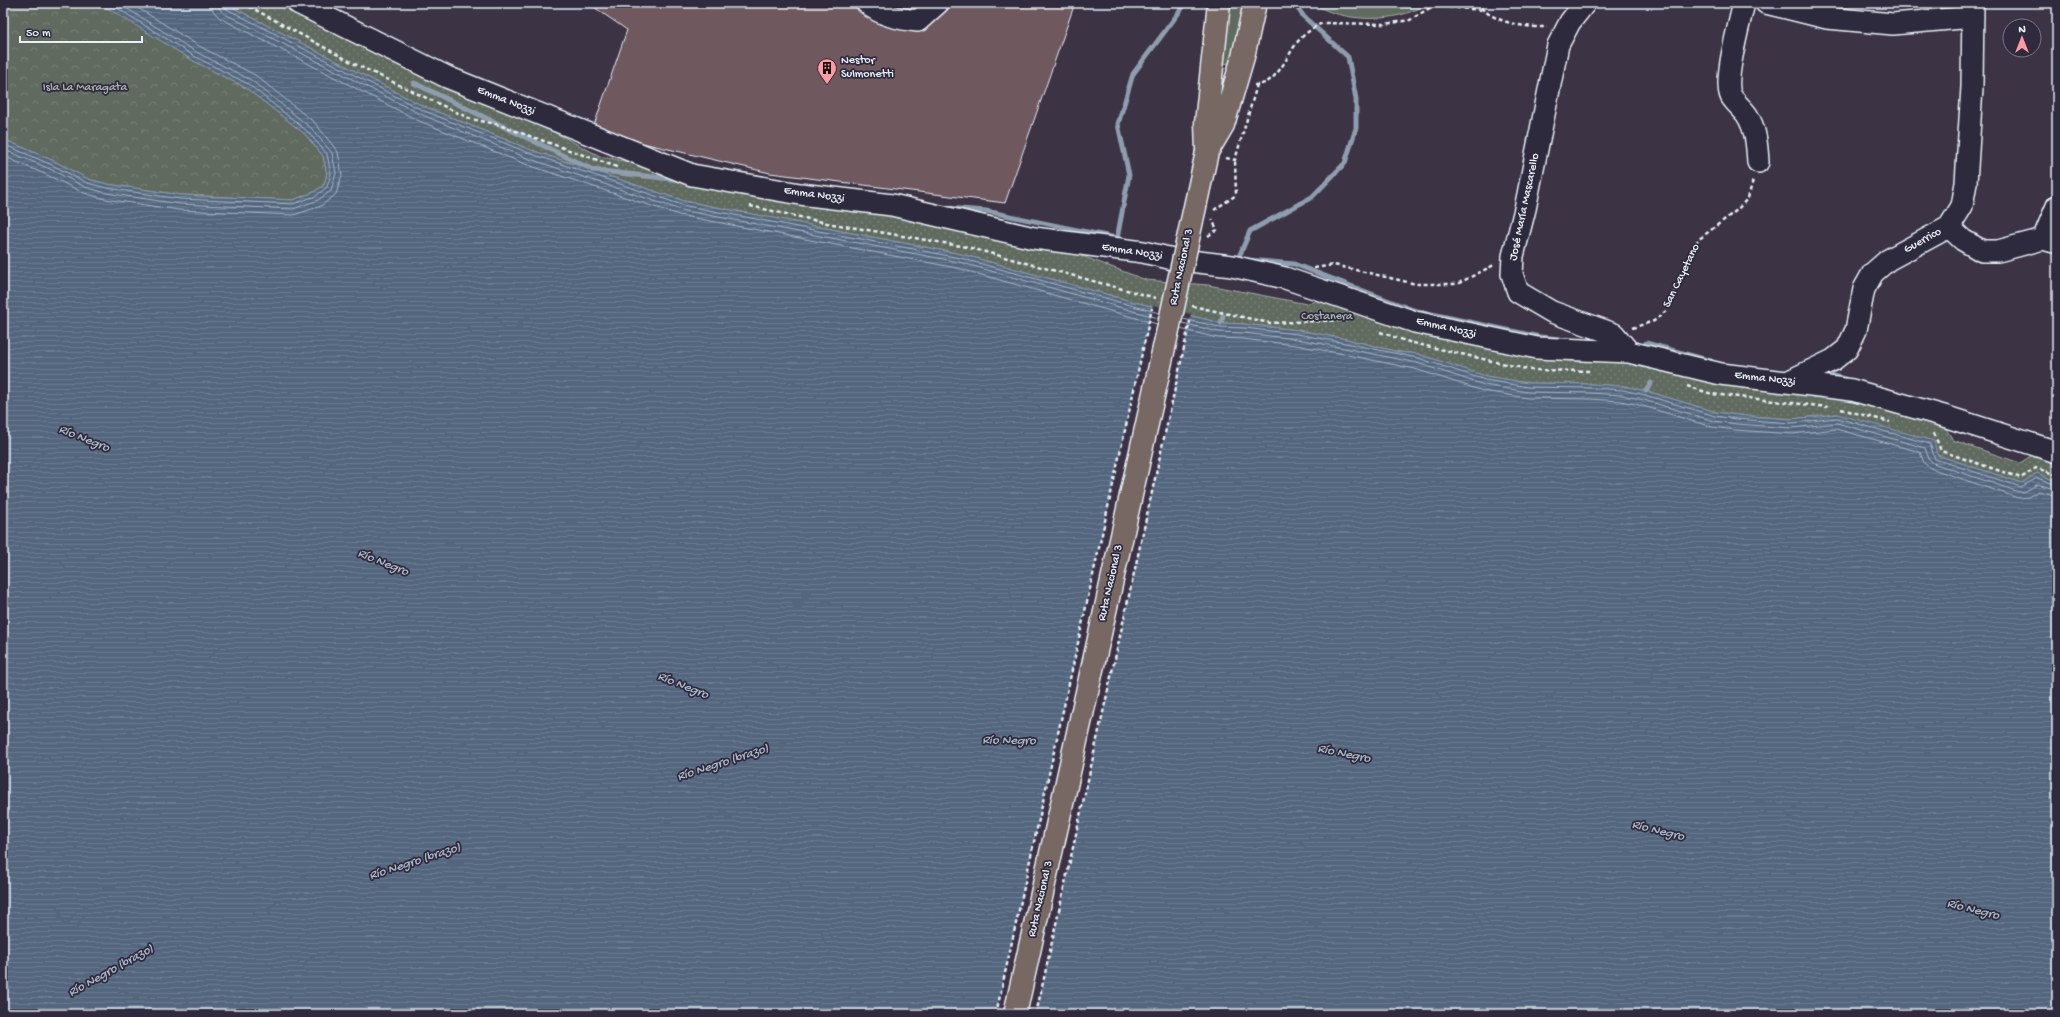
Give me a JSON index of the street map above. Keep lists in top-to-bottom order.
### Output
{
  "streets": {
    "highway": ["Ruta Nacional 3"],
    "street": ["Emma Nozzi", "José María Mascarello", "Guerrico"],
    "path": ["San Cayetano"]
  },
  "crossings": [
    ["Emma Nozzi", "Guerrico"],
    ["José María Mascarello", "San Cayetano"]
  ],
  "water": ["Río Negro", "Río Negro (brazo)"],
  "parks": ["Isla La Maragata", "Costanera"],
  "places": {
    "building": ["Nestor Sulmonetti"]
  },
  "scale_bar": "50 m",
  "north": "top"
}
